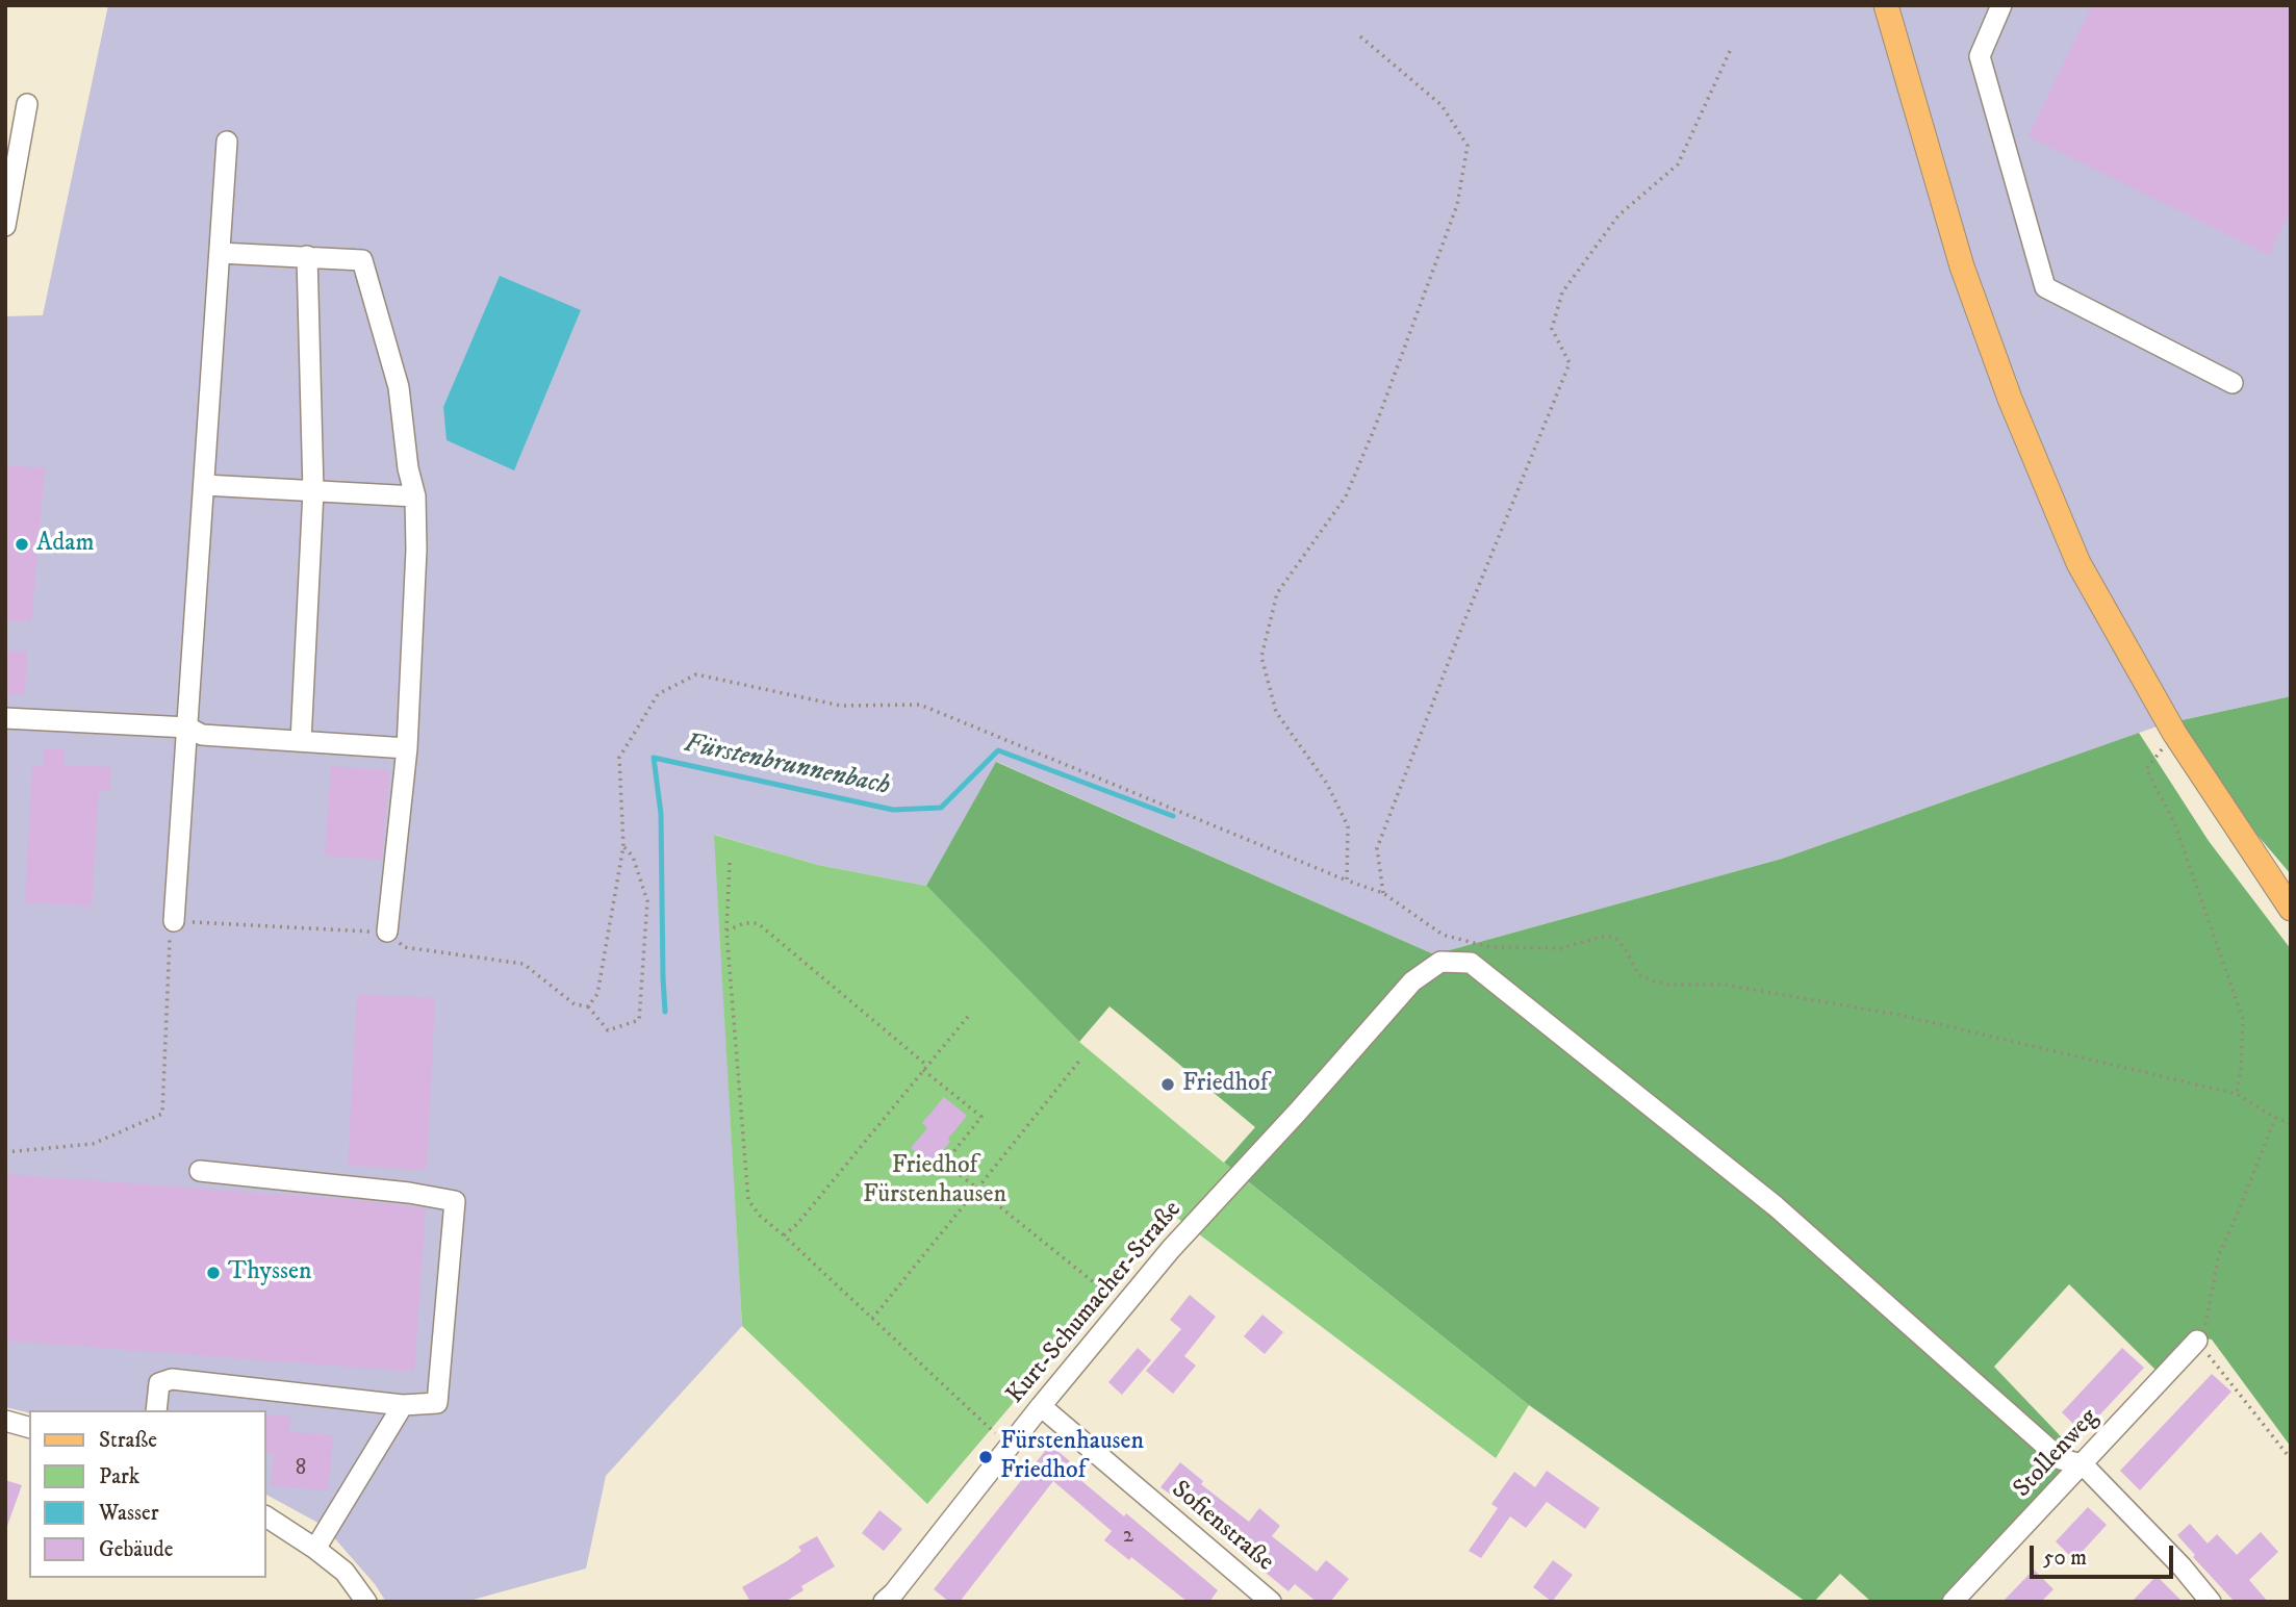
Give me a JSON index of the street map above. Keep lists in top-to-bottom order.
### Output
{
  "streets": {
    "street": ["Kurt-Schumacher-Straße", "Stollenweg", "Sofienstraße"]
  },
  "crossings": [
    ["Kurt-Schumacher-Straße", "Stollenweg"],
    ["Kurt-Schumacher-Straße", "Sofienstraße"]
  ],
  "water": ["Fürstenbrunnenbach"],
  "parks": ["Friedhof Fürstenhausen"],
  "places": [
    "Adam",
    "Friedhof",
    "Thyssen",
    "Fürstenhausen Friedhof"
  ],
  "house_numbers": ["8", "2"],
  "legend": [
    "Straße",
    "Park",
    "Wasser",
    "Gebäude"
  ],
  "scale_bar": "50 m"
}
